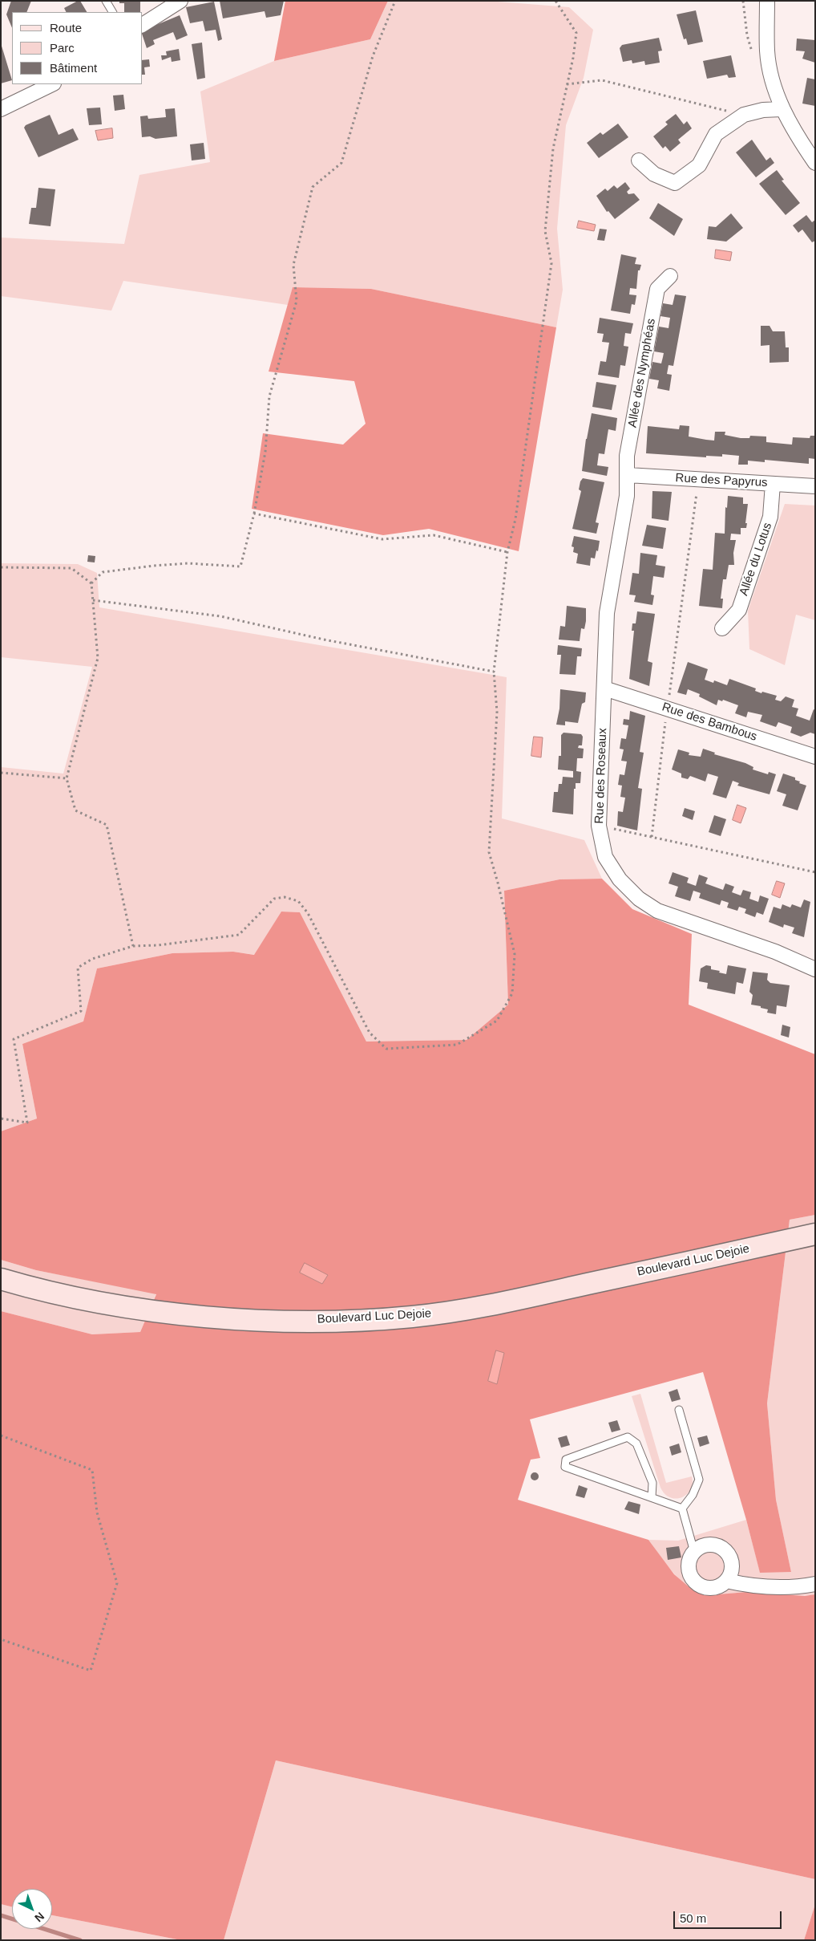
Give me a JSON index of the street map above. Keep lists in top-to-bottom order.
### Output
{
  "streets": {
    "main road": ["Boulevard Luc Dejoie"],
    "street": [
      "Allée des Nymphéas",
      "Rue des Papyrus",
      "Allée du Lotus",
      "Rue des Bambous",
      "Rue des Roseaux"
    ]
  },
  "crossings": [
    ["Allée des Nymphéas", "Rue des Papyrus"],
    ["Allée des Nymphéas", "Rue des Roseaux"],
    ["Rue des Papyrus", "Allée du Lotus"],
    ["Rue des Papyrus", "Rue des Roseaux"],
    ["Rue des Bambous", "Rue des Roseaux"]
  ],
  "legend": ["Route", "Parc", "Bâtiment"],
  "scale_bar": "50 m",
  "north": "bottom right"
}
